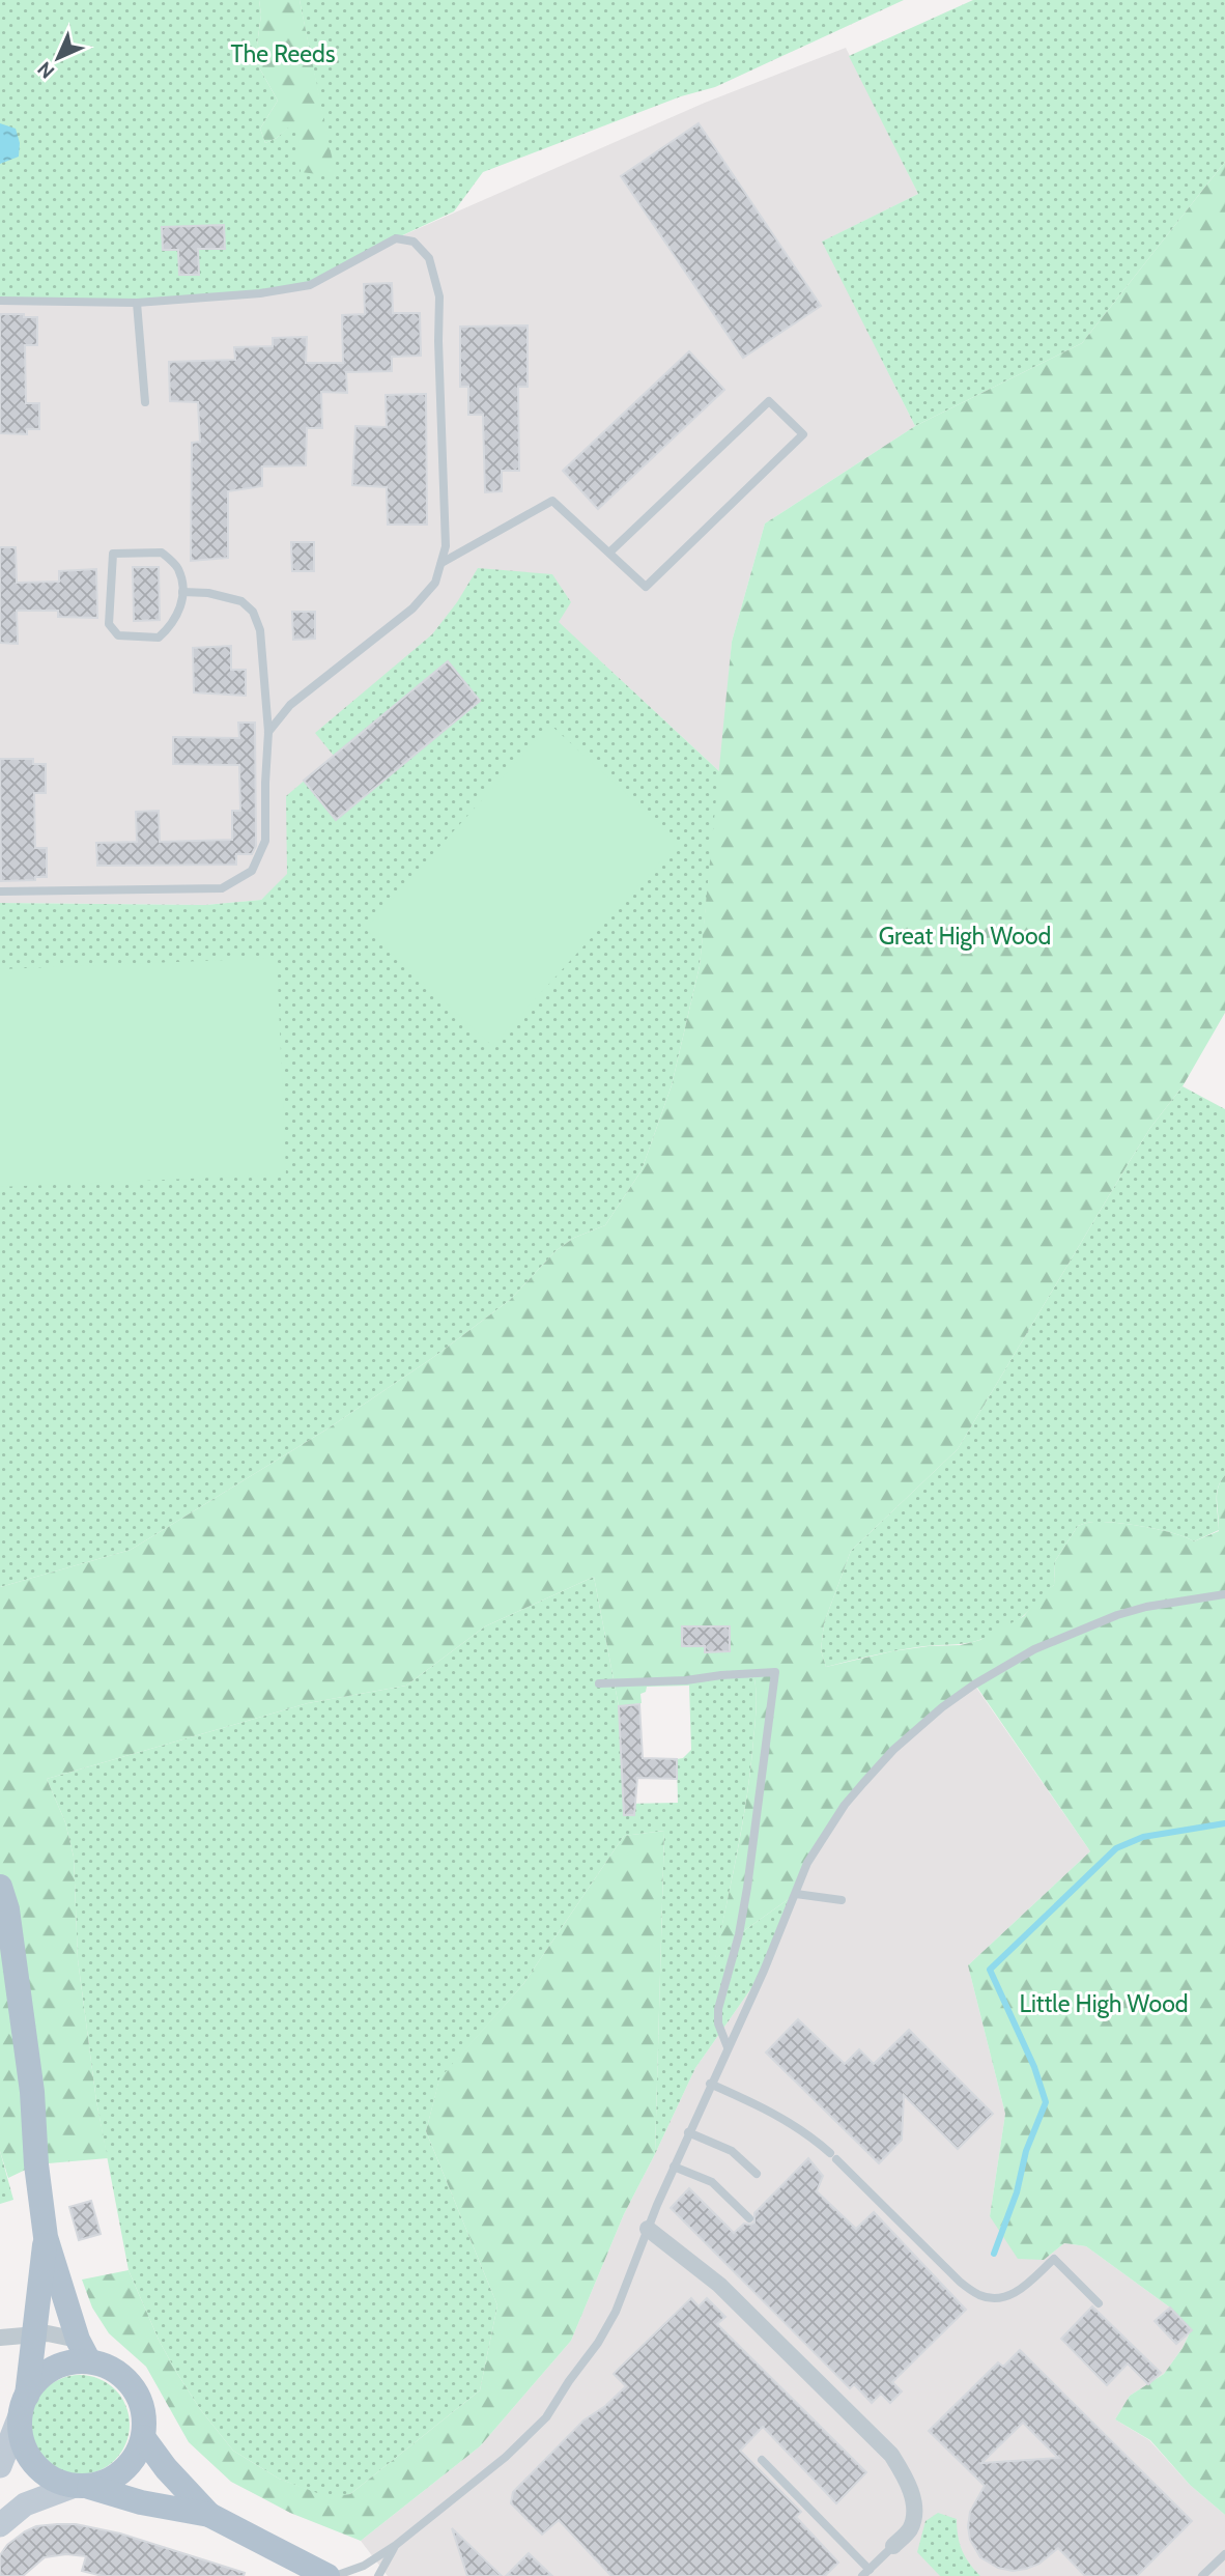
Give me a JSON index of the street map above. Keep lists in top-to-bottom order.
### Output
{
  "parks": ["The Reeds", "Great High Wood", "Little High Wood"],
  "north": "bottom left"
}
